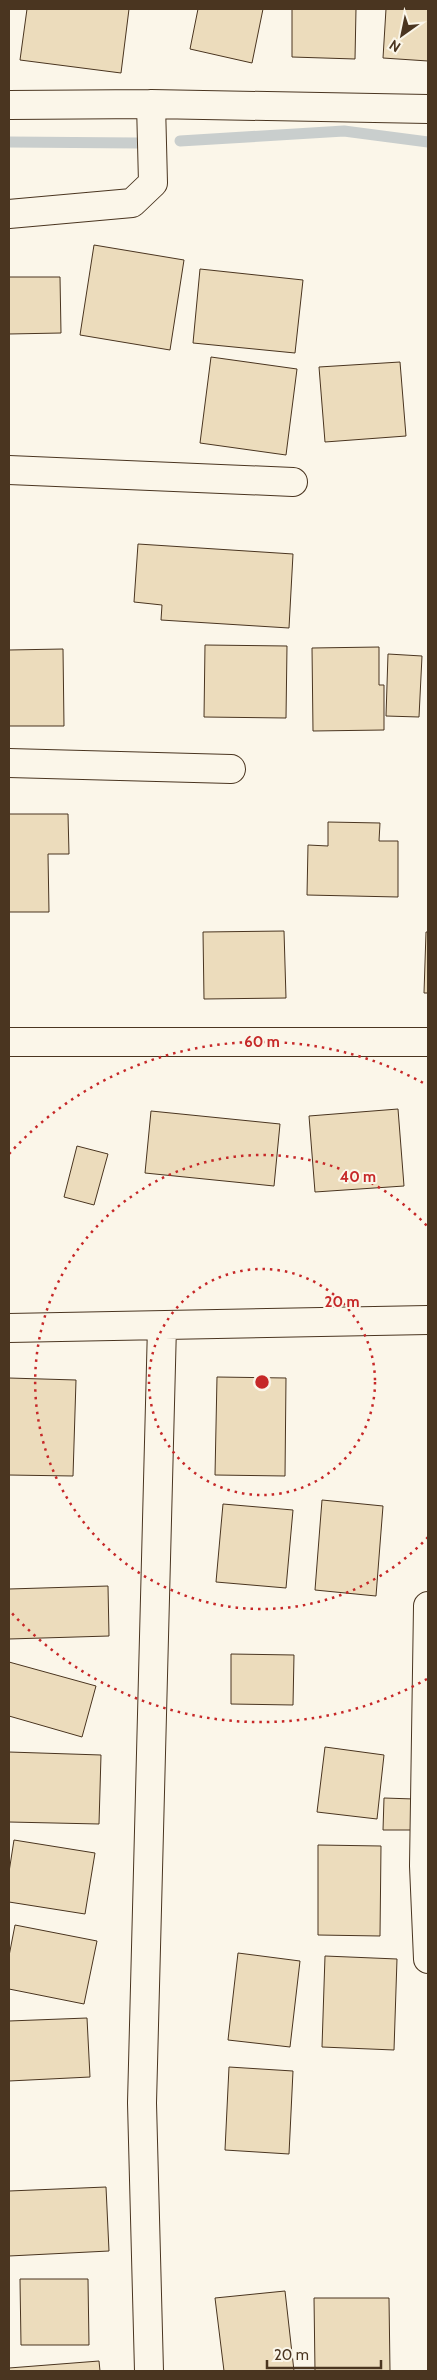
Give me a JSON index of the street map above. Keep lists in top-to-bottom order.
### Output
{
  "scale_bar": "20 m",
  "north": "bottom left",
  "rings": ["60 m", "40 m", "20 m"]
}
